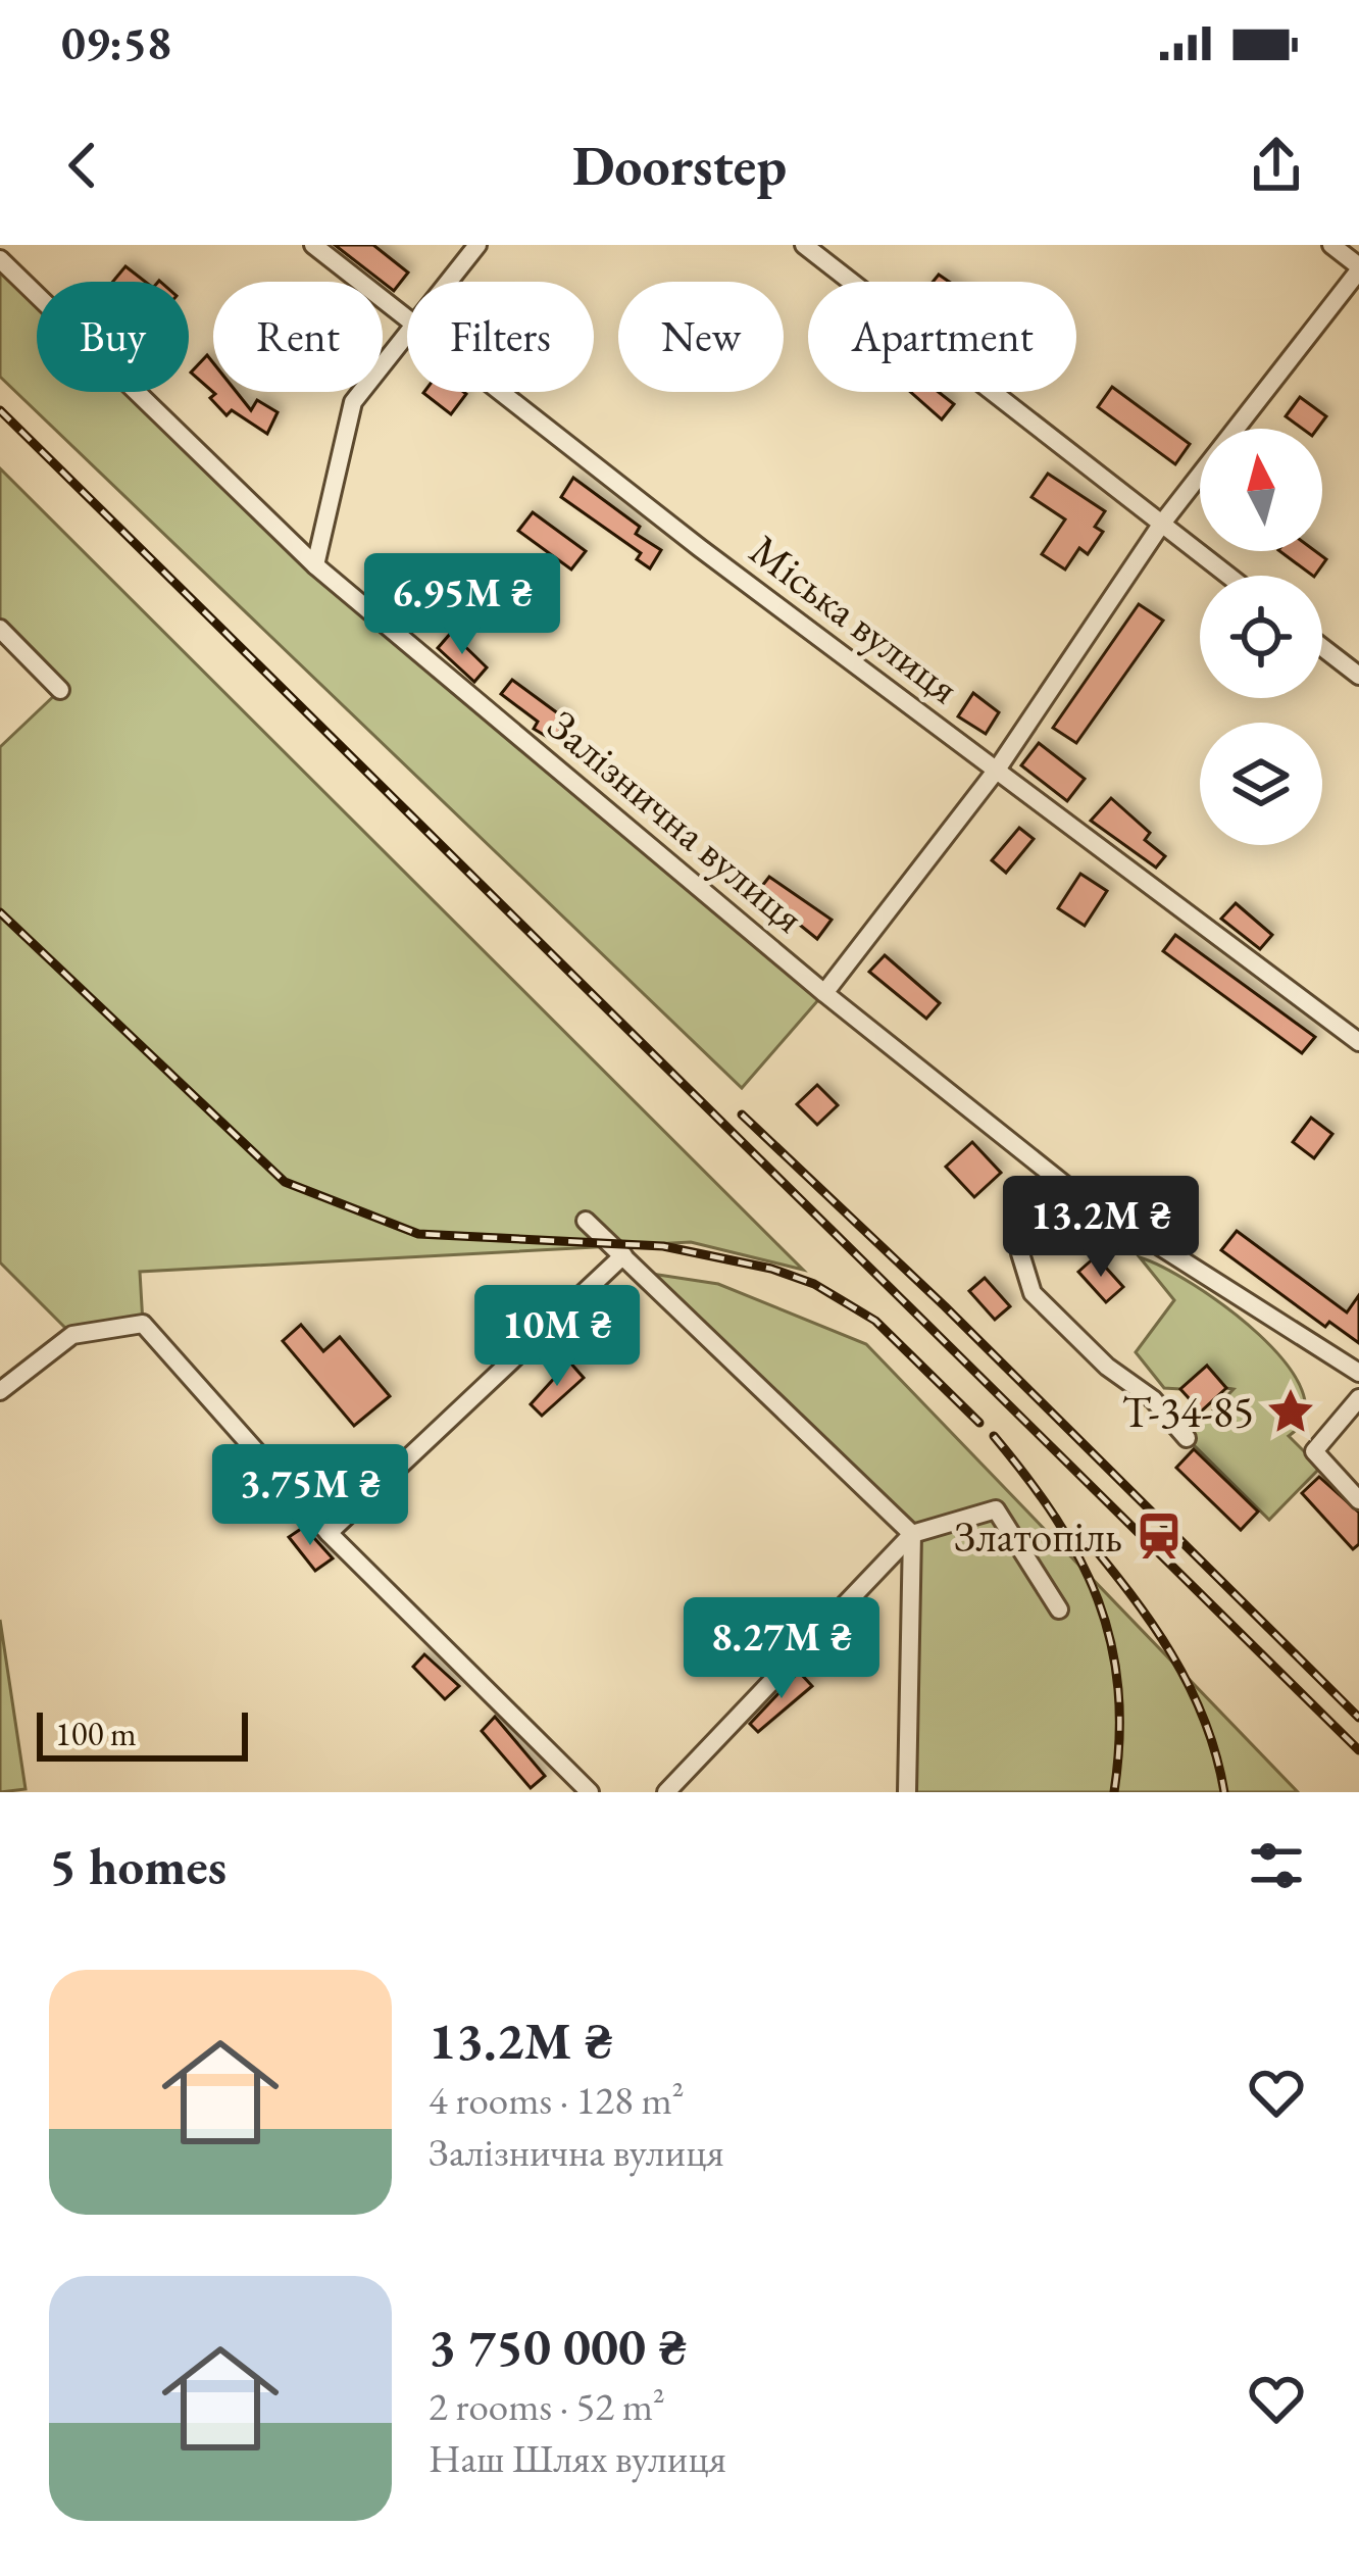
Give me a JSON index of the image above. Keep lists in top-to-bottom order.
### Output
{
  "streets": {
    "street": ["Міська вулиця", "Залізнична вулиця"]
  },
  "places": {
    "place": ["Т-34-85"],
    "station": ["Златопіль"]
  },
  "scale_bar": "100 m",
  "north": "top",
  "page": {
    "status": "09:58",
    "header": "Doorstep",
    "chip": [
      "Buy",
      "Rent",
      "Filters",
      "New",
      "Apartment"
    ],
    "price": [
      "6.95M ₴",
      "13.2M ₴",
      "10M ₴",
      "3.75M ₴",
      "8.27M ₴"
    ],
    "scale": "100 m",
    "heading": "5 homes",
    "list": [
      {
        "name": "13.2M ₴",
        "note": "4 rooms · 128 m² · Залізнична вулиця"
      },
      {
        "name": "3 750 000 ₴",
        "note": "2 rooms · 52 m² · Наш Шлях вулиця"
      }
    ]
  }
}
